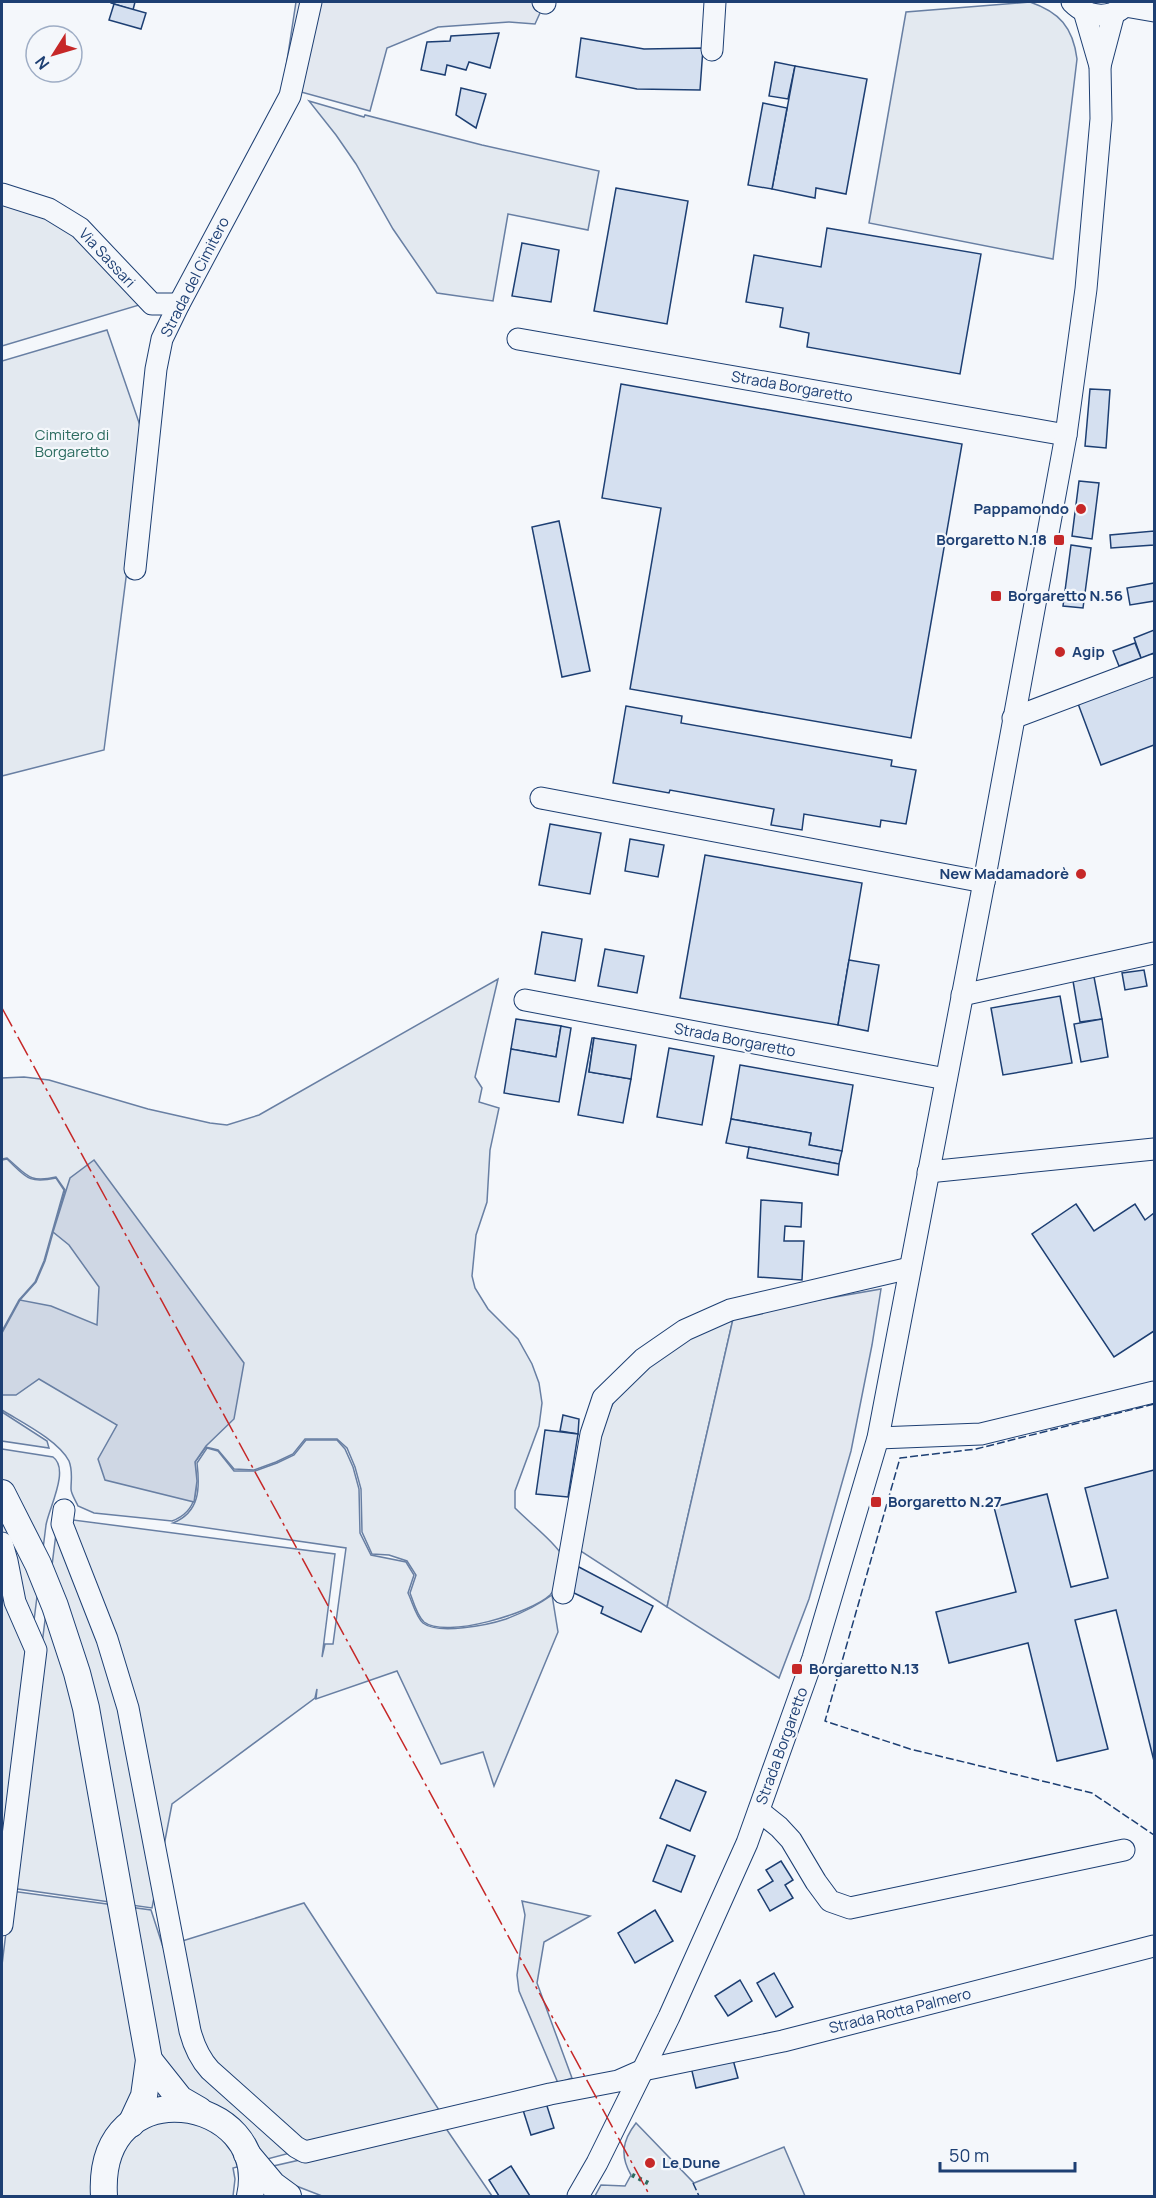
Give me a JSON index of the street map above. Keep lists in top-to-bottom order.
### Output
{
  "streets": {
    "street": [
      "Via Sassari",
      "Strada del Cimitero",
      "Strada Borgaretto",
      "Strada Rotta Palmero"
    ]
  },
  "crossings": [
    ["Via Sassari", "Strada del Cimitero"],
    ["Strada Borgaretto", "Strada Rotta Palmero"]
  ],
  "parks": ["Cimitero di Borgaretto"],
  "places": {
    "other": [
      "Pappamondo",
      "Agip",
      "New Madamadorè",
      "Le Dune"
    ],
    "transit": [
      "Borgaretto N.18",
      "Borgaretto N.56",
      "Borgaretto N.27",
      "Borgaretto N.13"
    ]
  },
  "scale_bar": "50 m",
  "north": "bottom left"
}
